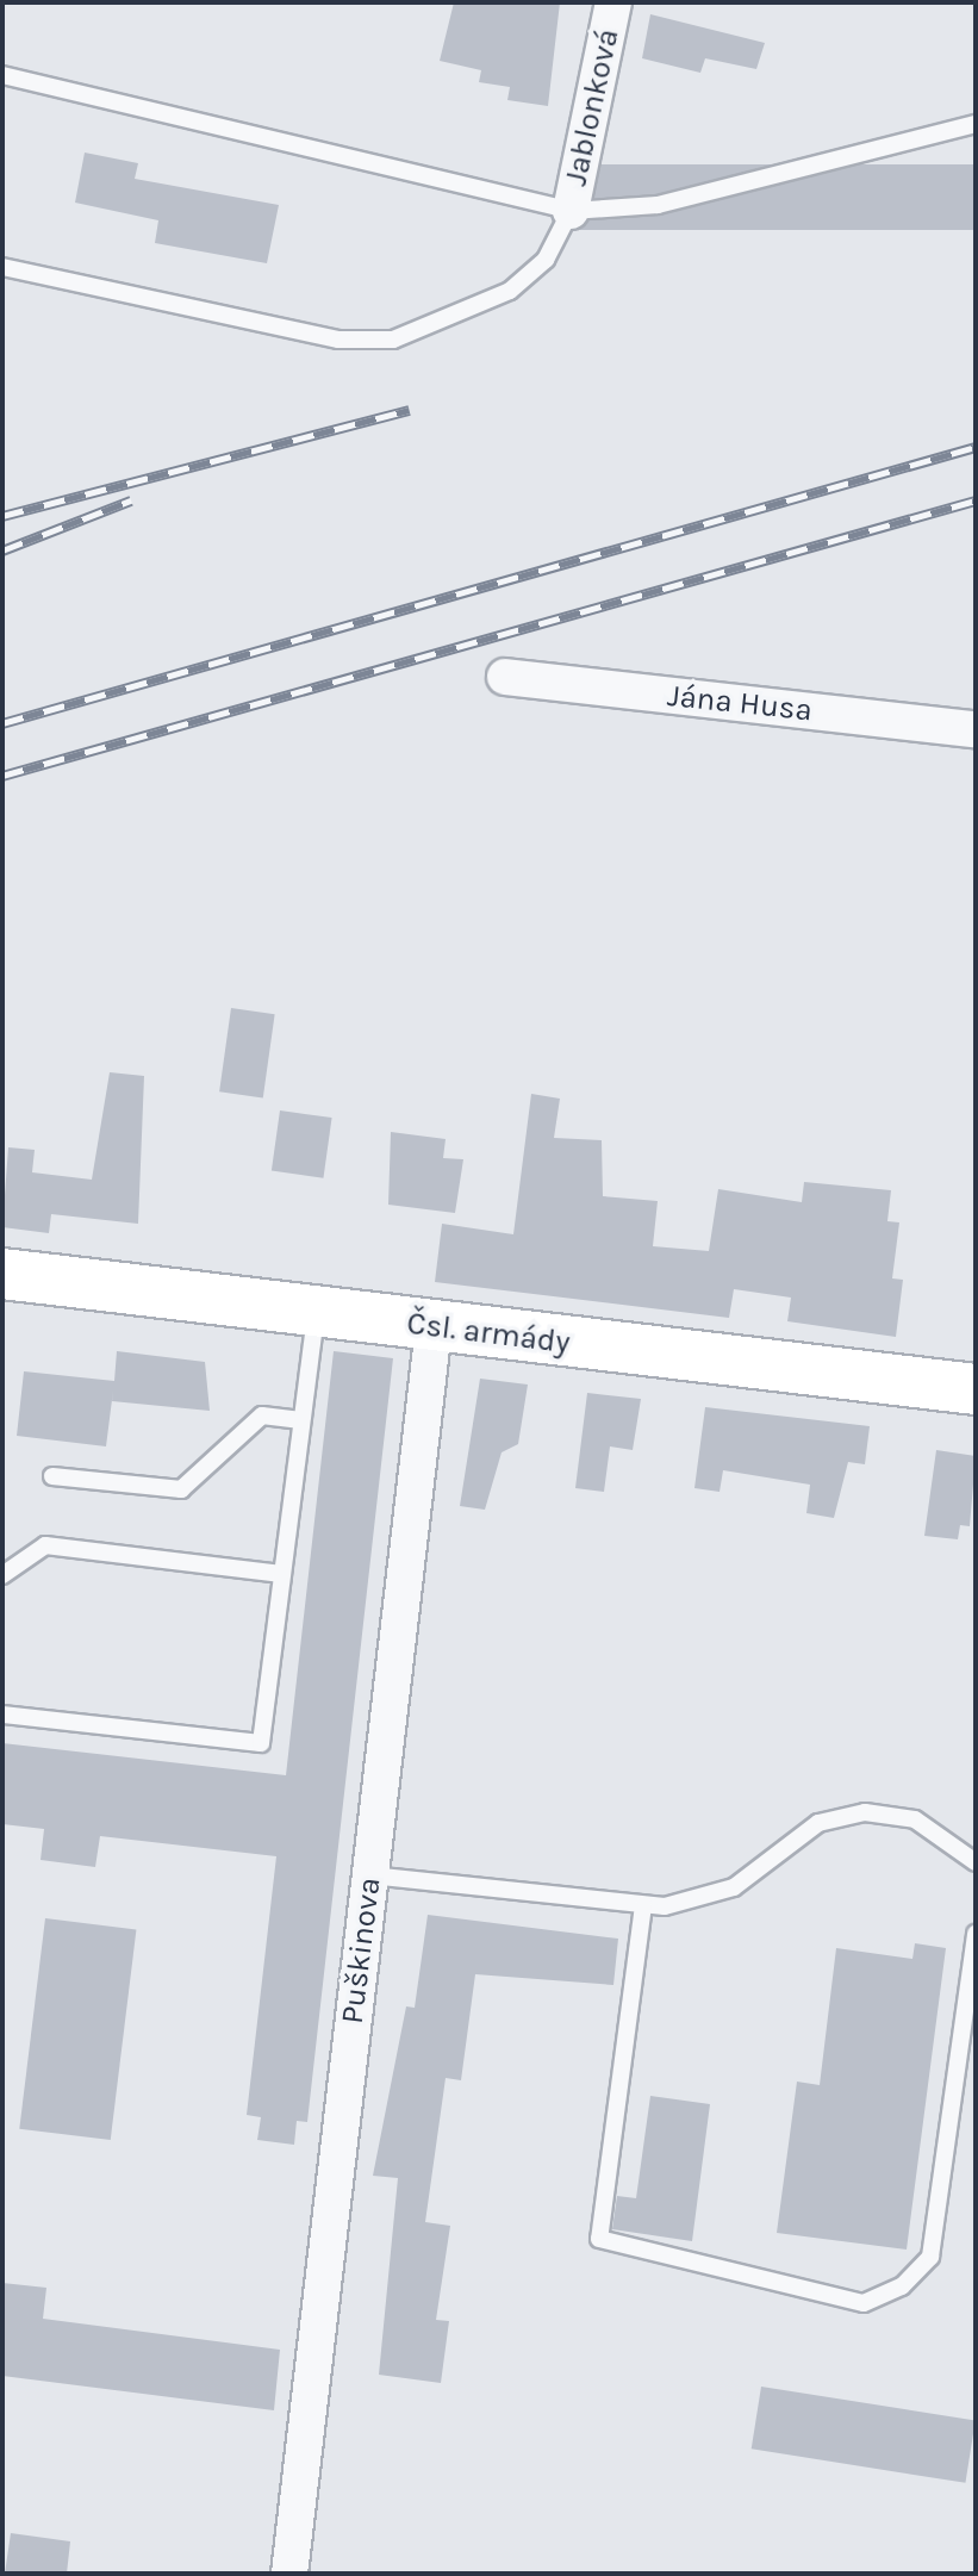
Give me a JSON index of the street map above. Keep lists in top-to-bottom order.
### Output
{
  "streets": {
    "street": [
      "Jablonková",
      "Jána Husa",
      "Čsl. armády",
      "Puškinova"
    ]
  },
  "crossings": [
    ["Čsl. armády", "Puškinova"]
  ]
}
